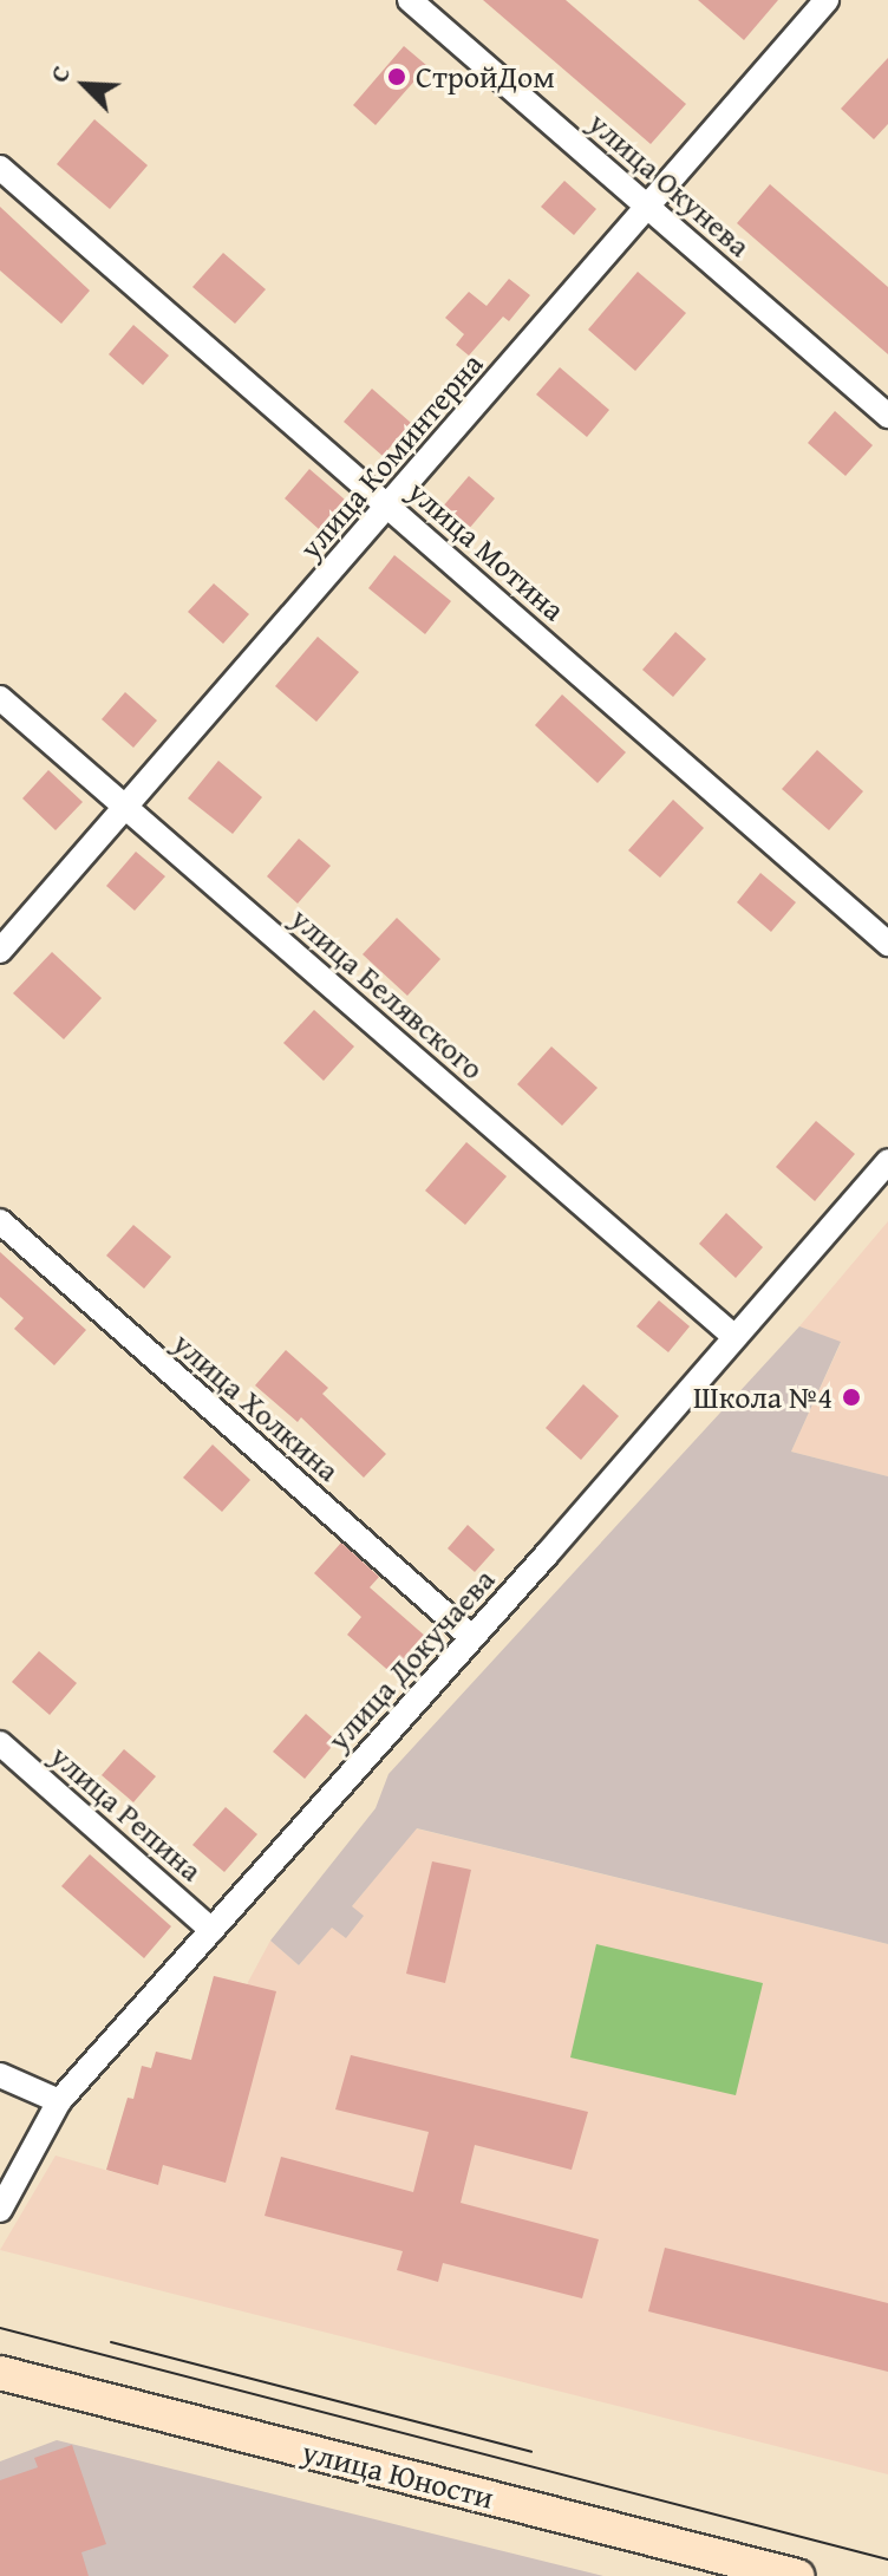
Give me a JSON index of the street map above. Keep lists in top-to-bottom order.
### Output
{
  "streets": {
    "main road": ["улица Юности"],
    "street": [
      "улица Окунева",
      "улица Коминтерна",
      "улица Мотина",
      "улица Белявского",
      "улица Холкина",
      "улица Докучаева",
      "улица Репина"
    ]
  },
  "crossings": [
    ["улица Окунева", "улица Коминтерна"],
    ["улица Коминтерна", "улица Мотина"],
    ["улица Коминтерна", "улица Белявского"],
    ["улица Белявского", "улица Докучаева"],
    ["улица Холкина", "улица Докучаева"],
    ["улица Докучаева", "улица Репина"]
  ],
  "places": ["СтройДом", "Школа №4"],
  "north": "top left"
}
